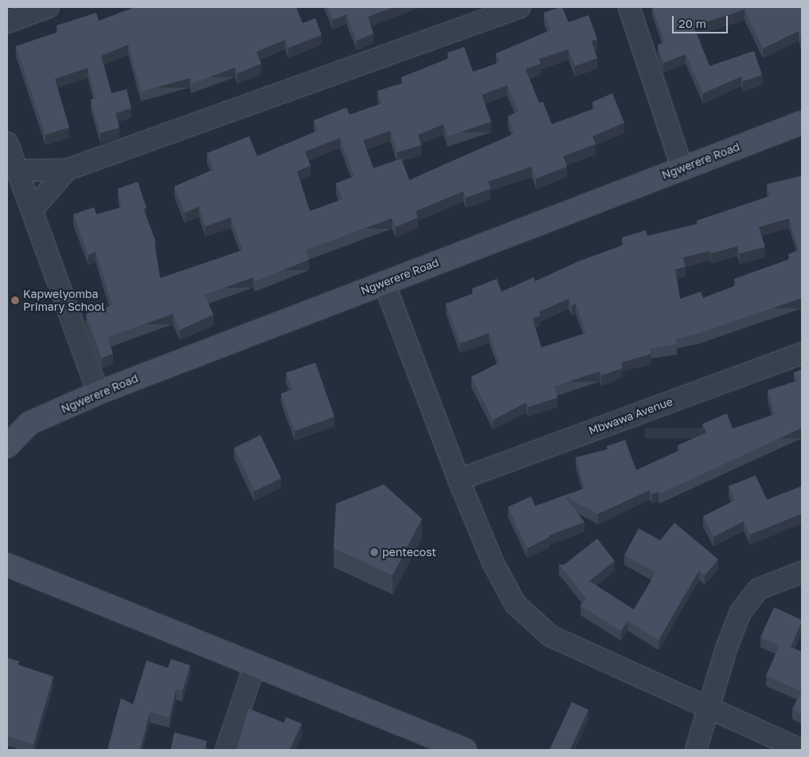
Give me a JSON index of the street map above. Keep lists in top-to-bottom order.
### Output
{
  "streets": {
    "street": ["Ngwerere Road", "Mbwawa Avenue"]
  },
  "places": ["Kapwelyomba Primary School", "pentecost"],
  "scale_bar": "20 m"
}
